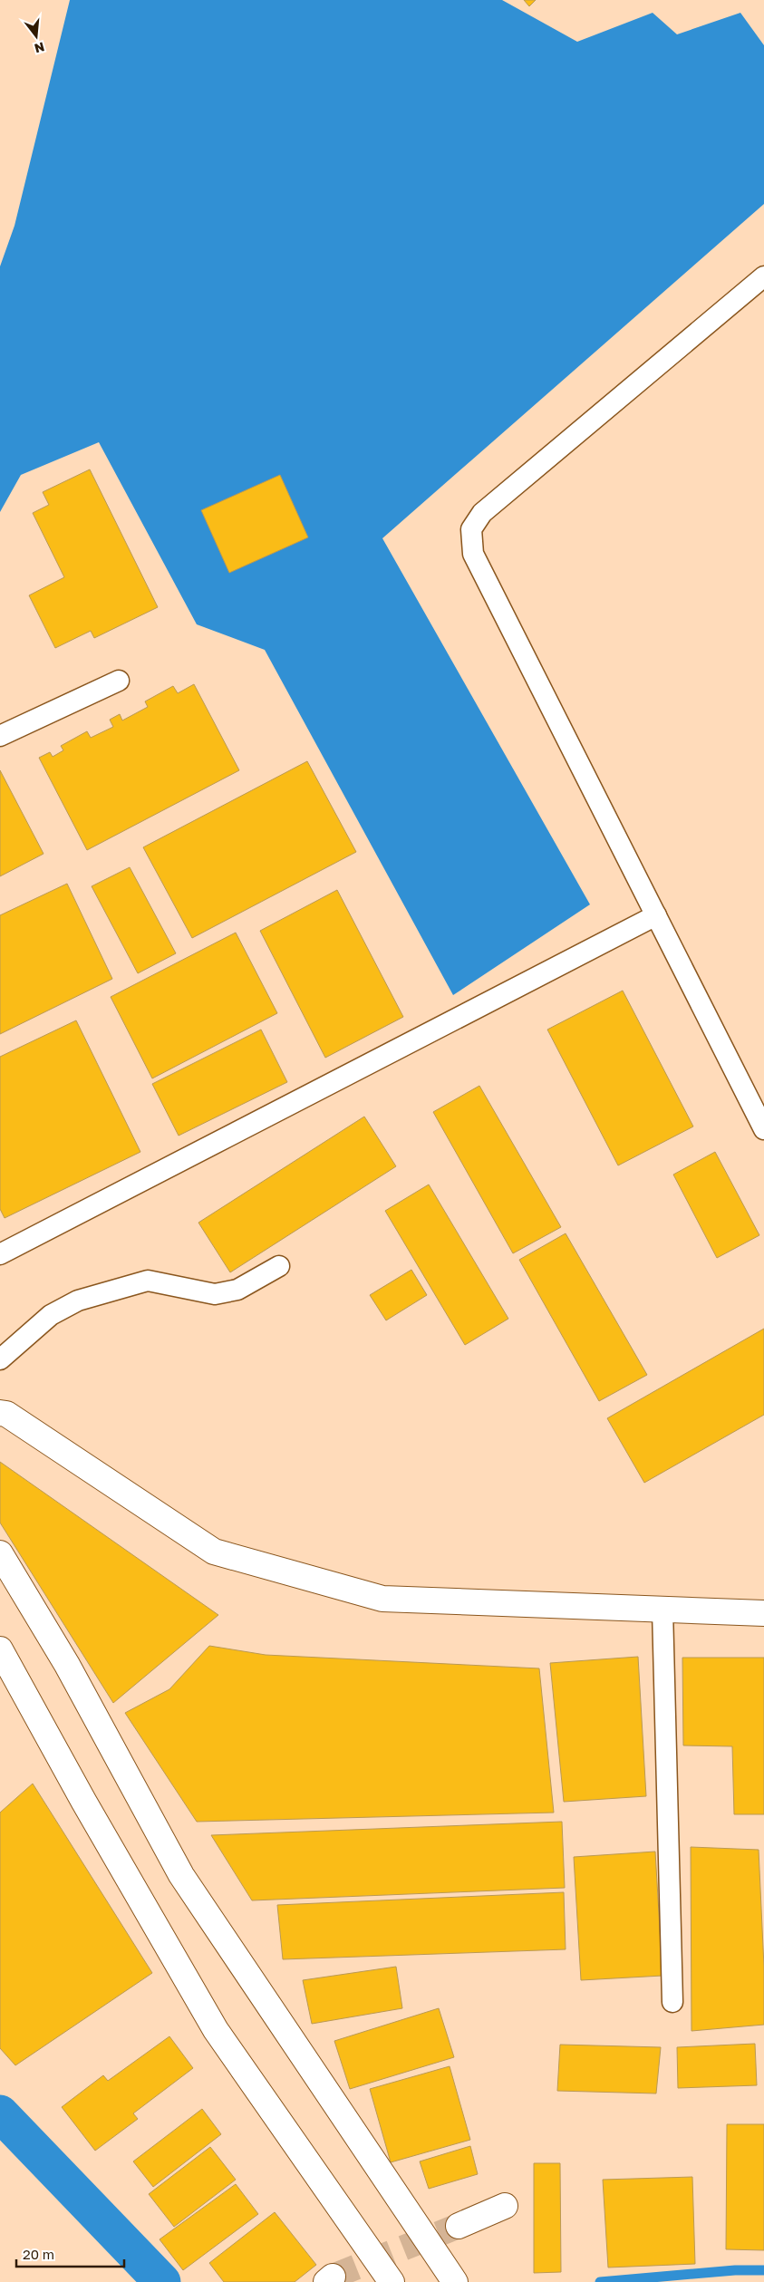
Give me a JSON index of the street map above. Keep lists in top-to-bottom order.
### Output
{
  "scale_bar": "20 m",
  "north": "bottom"
}
